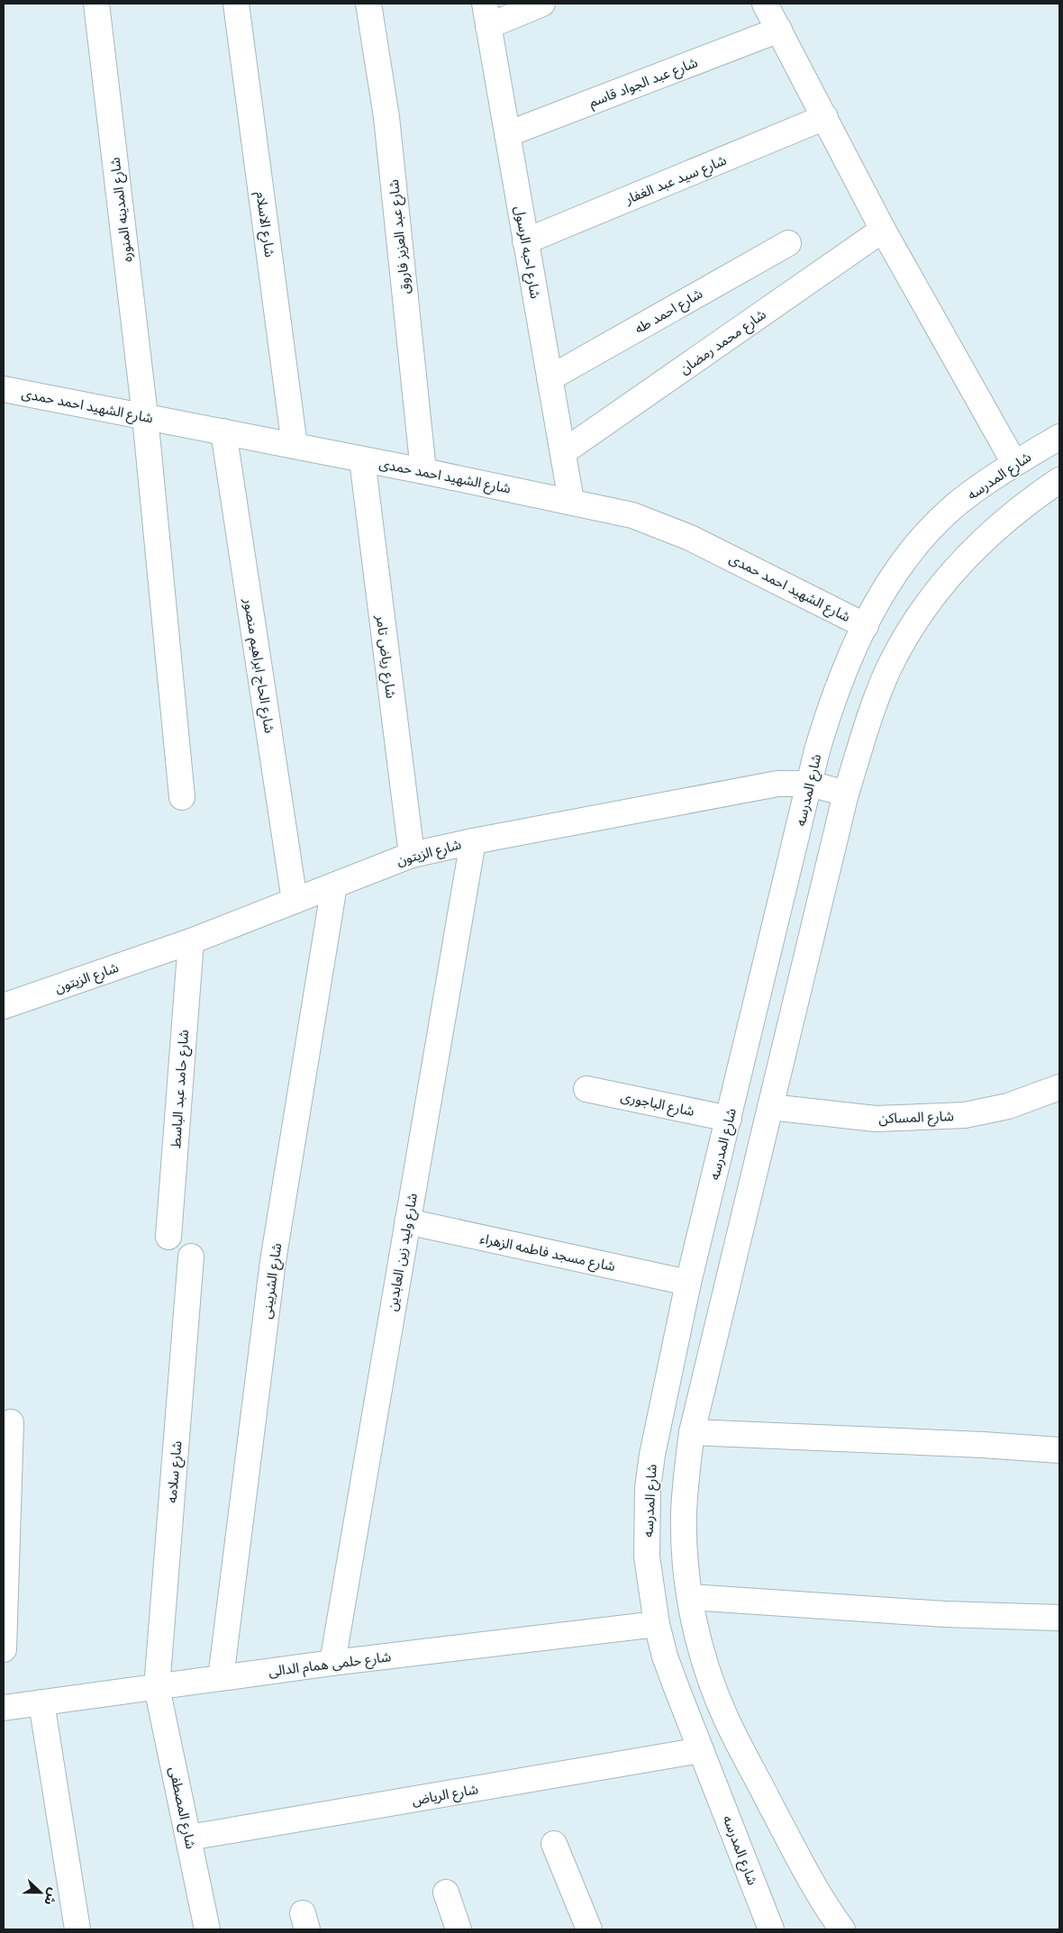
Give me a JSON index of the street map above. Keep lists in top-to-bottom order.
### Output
{
  "streets": {
    "street": [
      "شارع عبد الجواد قاسم",
      "شارع سيد عبد الغفار",
      "شارع المدينه المنوره",
      "شارع الاسلام",
      "شارع عبد العزيز فاروق",
      "شارع احبه الرسول",
      "شارع احمد طه",
      "شارع محمد رمضان",
      "شارع الشهيد احمد حمدى",
      "شارع المدرسه",
      "شارع رياض تامر",
      "شارع الحاج ابراهيم منصور",
      "شارع الزيتون",
      "شارع حامد عبد الباسط",
      "شارع الباجورى",
      "شارع المساكن",
      "شارع وليد زين العابدين",
      "شارع مسجد فاطمه الزهراء",
      "شارع الشربينى",
      "شارع سلامه",
      "شارع حلمى همام الدالى",
      "شارع الرياض",
      "شارع المصطفى"
    ]
  },
  "crossings": [
    ["شارع عبد الجواد قاسم", "شارع احبه الرسول"],
    ["شارع سيد عبد الغفار", "شارع احبه الرسول"],
    ["شارع المدينه المنوره", "شارع الشهيد احمد حمدى"],
    ["شارع الاسلام", "شارع الشهيد احمد حمدى"],
    ["شارع عبد العزيز فاروق", "شارع الشهيد احمد حمدى"],
    ["شارع احبه الرسول", "شارع احمد طه"],
    ["شارع احبه الرسول", "شارع محمد رمضان"],
    ["شارع احبه الرسول", "شارع الشهيد احمد حمدى"],
    ["شارع الشهيد احمد حمدى", "شارع المدرسه"],
    ["شارع الشهيد احمد حمدى", "شارع رياض تامر"],
    ["شارع الشهيد احمد حمدى", "شارع الحاج ابراهيم منصور"],
    ["شارع المدرسه", "شارع الزيتون"],
    ["شارع المدرسه", "شارع الباجورى"],
    ["شارع المدرسه", "شارع مسجد فاطمه الزهراء"],
    ["شارع المدرسه", "شارع حلمى همام الدالى"],
    ["شارع المدرسه", "شارع الرياض"],
    ["شارع رياض تامر", "شارع الزيتون"],
    ["شارع الحاج ابراهيم منصور", "شارع الزيتون"],
    ["شارع الزيتون", "شارع حامد عبد الباسط"],
    ["شارع الزيتون", "شارع وليد زين العابدين"],
    ["شارع الزيتون", "شارع الشربينى"],
    ["شارع وليد زين العابدين", "شارع مسجد فاطمه الزهراء"],
    ["شارع وليد زين العابدين", "شارع حلمى همام الدالى"],
    ["شارع الشربينى", "شارع حلمى همام الدالى"],
    ["شارع سلامه", "شارع حلمى همام الدالى"],
    ["شارع سلامه", "شارع المصطفى"],
    ["شارع حلمى همام الدالى", "شارع المصطفى"],
    ["شارع الرياض", "شارع المصطفى"]
  ],
  "north": "right"
}
